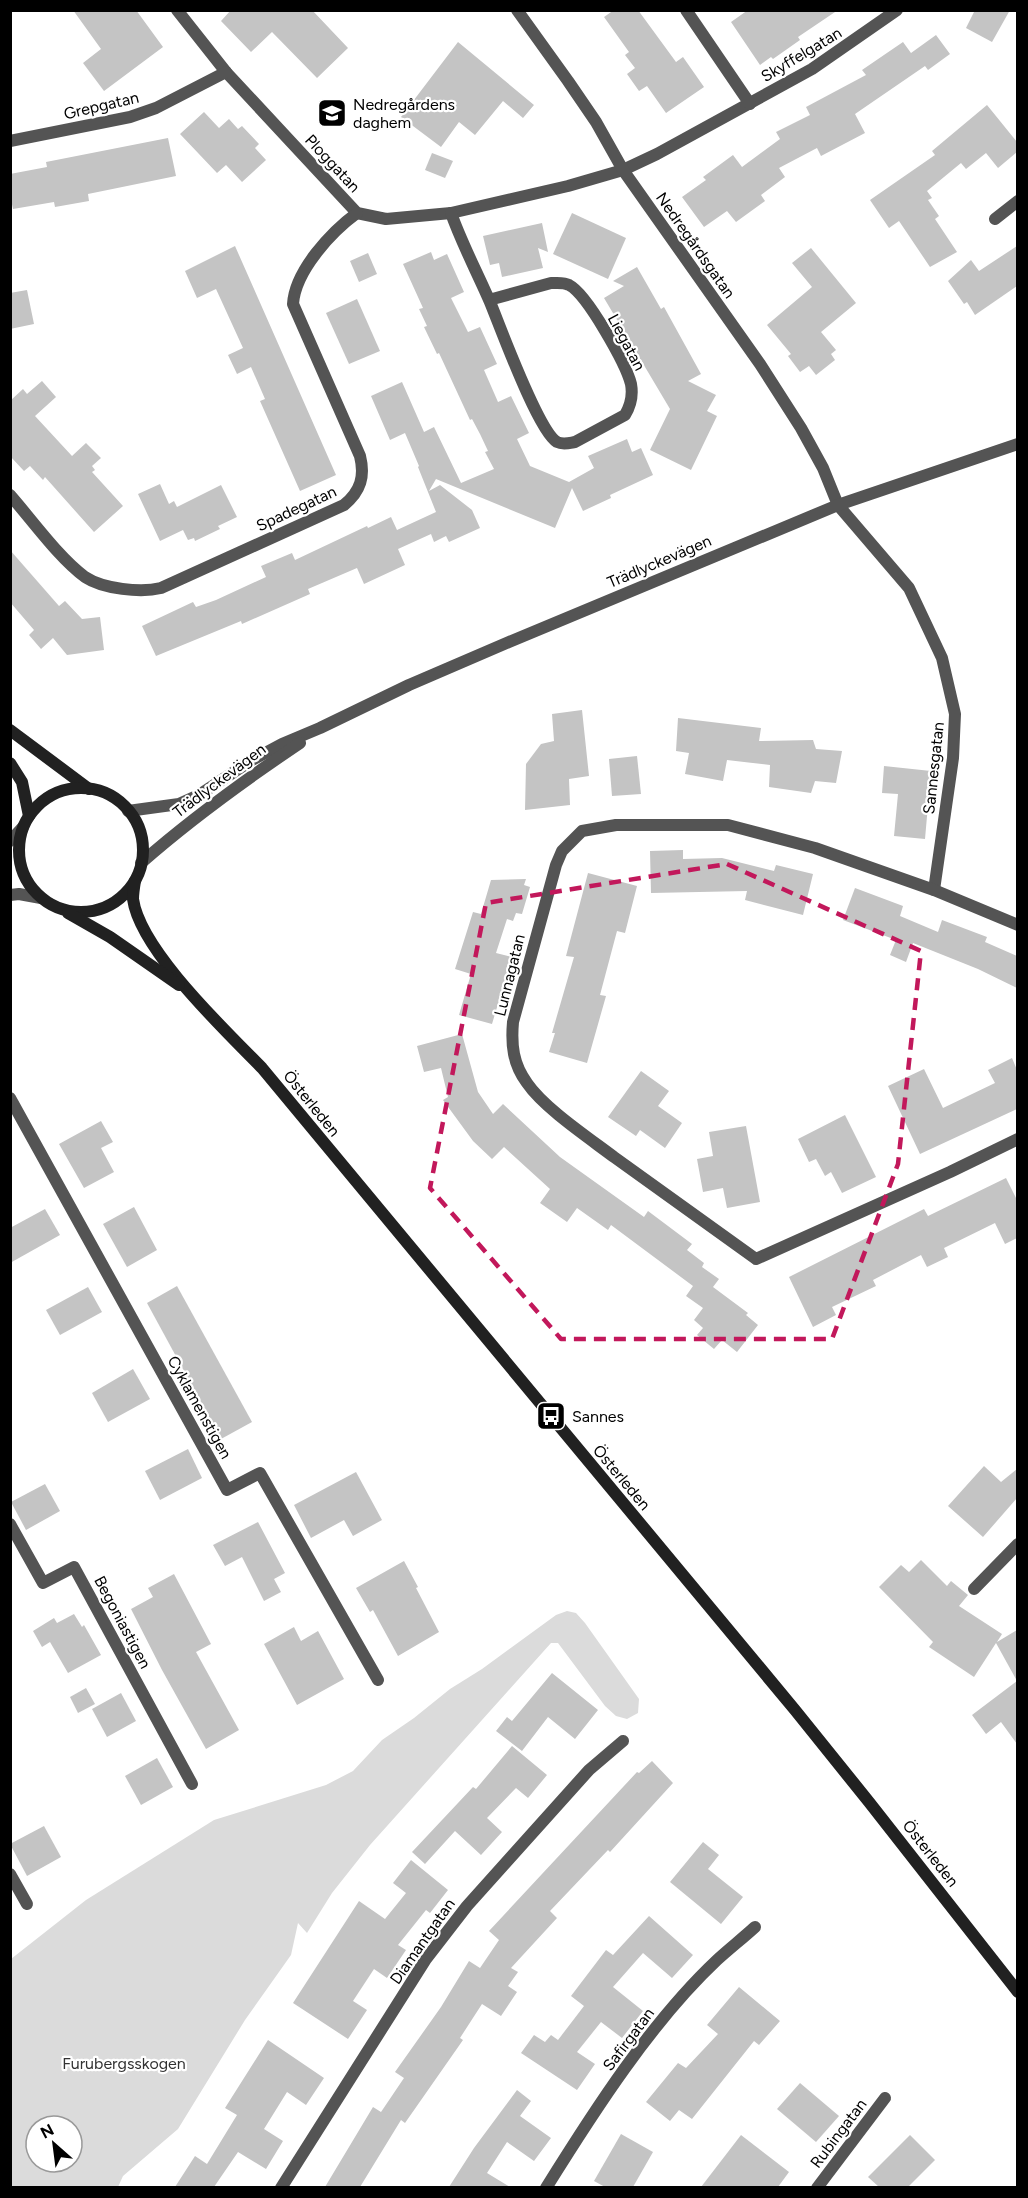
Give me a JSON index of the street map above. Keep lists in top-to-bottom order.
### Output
{
  "streets": {
    "main road": ["Österleden"],
    "street": [
      "Skyffelgatan",
      "Grepgatan",
      "Ploggatan",
      "Nedregårdsgatan",
      "Liegatan",
      "Spadegatan",
      "Trädlyckevägen",
      "Sannesgatan",
      "Lunnagatan",
      "Cyklamenstigen",
      "Begoniastigen",
      "Diamantgatan",
      "Safirgatan",
      "Rubingatan"
    ]
  },
  "crossings": [
    ["Skyffelgatan", "Ploggatan"],
    ["Skyffelgatan", "Nedregårdsgatan"],
    ["Grepgatan", "Ploggatan"],
    ["Ploggatan", "Nedregårdsgatan"],
    ["Ploggatan", "Liegatan"],
    ["Ploggatan", "Spadegatan"],
    ["Nedregårdsgatan", "Trädlyckevägen"],
    ["Nedregårdsgatan", "Sannesgatan"],
    ["Trädlyckevägen", "Sannesgatan"],
    ["Trädlyckevägen", "Österleden"],
    ["Sannesgatan", "Lunnagatan"]
  ],
  "parks": ["Furubergsskogen"],
  "places": {
    "school or university": ["Nedregårdens daghem"],
    "bus stop": ["Sannes"]
  },
  "north": "top left"
}
